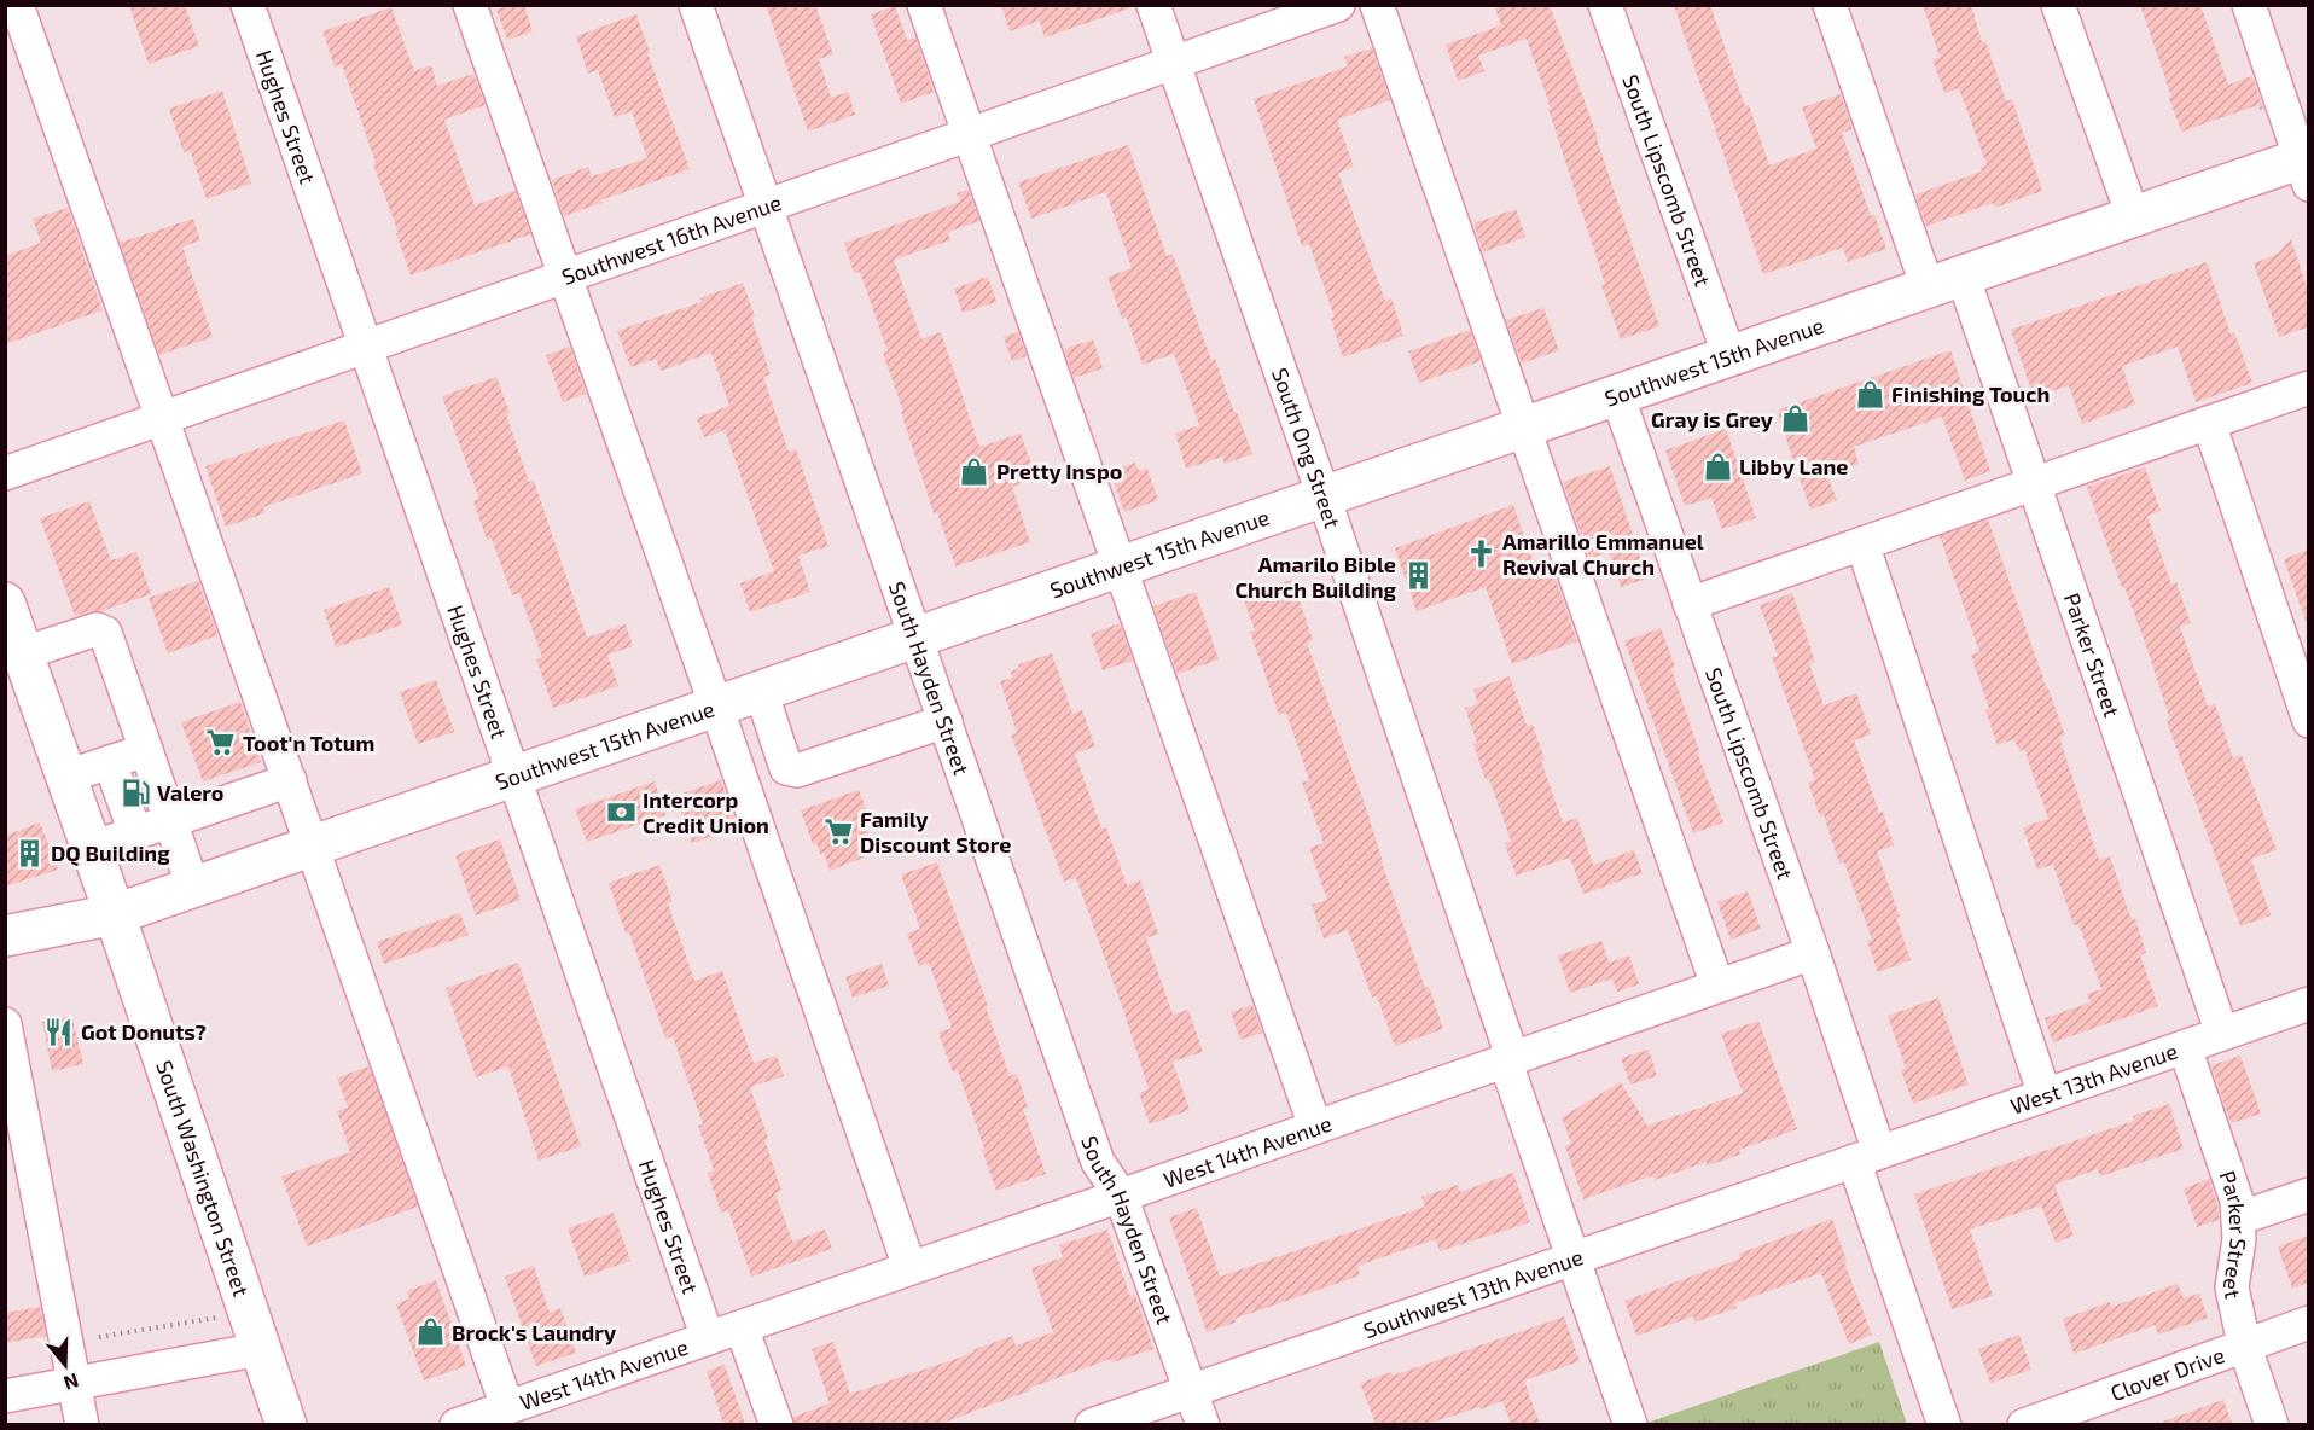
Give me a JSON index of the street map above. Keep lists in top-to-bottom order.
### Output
{
  "streets": {
    "main road": ["Southwest 15th Avenue", "South Washington Street"],
    "street": [
      "Hughes Street",
      "South Lipscomb Street",
      "Southwest 16th Avenue",
      "South Ong Street",
      "Parker Street",
      "South Hayden Street",
      "West 13th Avenue",
      "West 14th Avenue",
      "Southwest 13th Avenue",
      "Clover Drive"
    ]
  },
  "crossings": [
    ["Hughes Street", "Southwest 16th Avenue"],
    ["Hughes Street", "Southwest 15th Avenue"],
    ["Hughes Street", "West 14th Avenue"],
    ["South Lipscomb Street", "Southwest 15th Avenue"],
    ["South Lipscomb Street", "West 13th Avenue"],
    ["South Lipscomb Street", "West 14th Avenue"],
    ["South Lipscomb Street", "Southwest 13th Avenue"],
    ["Southwest 16th Avenue", "South Ong Street"],
    ["Southwest 16th Avenue", "South Hayden Street"],
    ["Southwest 15th Avenue", "South Ong Street"],
    ["Southwest 15th Avenue", "Parker Street"],
    ["Southwest 15th Avenue", "South Hayden Street"],
    ["Southwest 15th Avenue", "South Washington Street"],
    ["South Ong Street", "West 14th Avenue"],
    ["South Ong Street", "Southwest 13th Avenue"],
    ["Parker Street", "West 13th Avenue"],
    ["Parker Street", "Clover Drive"],
    ["South Hayden Street", "West 14th Avenue"],
    ["South Hayden Street", "Southwest 13th Avenue"],
    ["West 13th Avenue", "Southwest 13th Avenue"]
  ],
  "places": {
    "shop": [
      "Finishing Touch",
      "Gray is Grey",
      "Libby Lane",
      "Pretty Inspo",
      "Brock's Laundry"
    ],
    "church": ["Amarillo Emmanuel Revival Church"],
    "building": ["Amarilo Bible Church Building", "DQ Building"],
    "supermarket": ["Toot'n Totum", "Family Discount Store"],
    "fuel station": ["Valero"],
    "bank": ["Intercorp Credit Union"],
    "restaurant": ["Got Donuts?"]
  },
  "north": "bottom"
}
